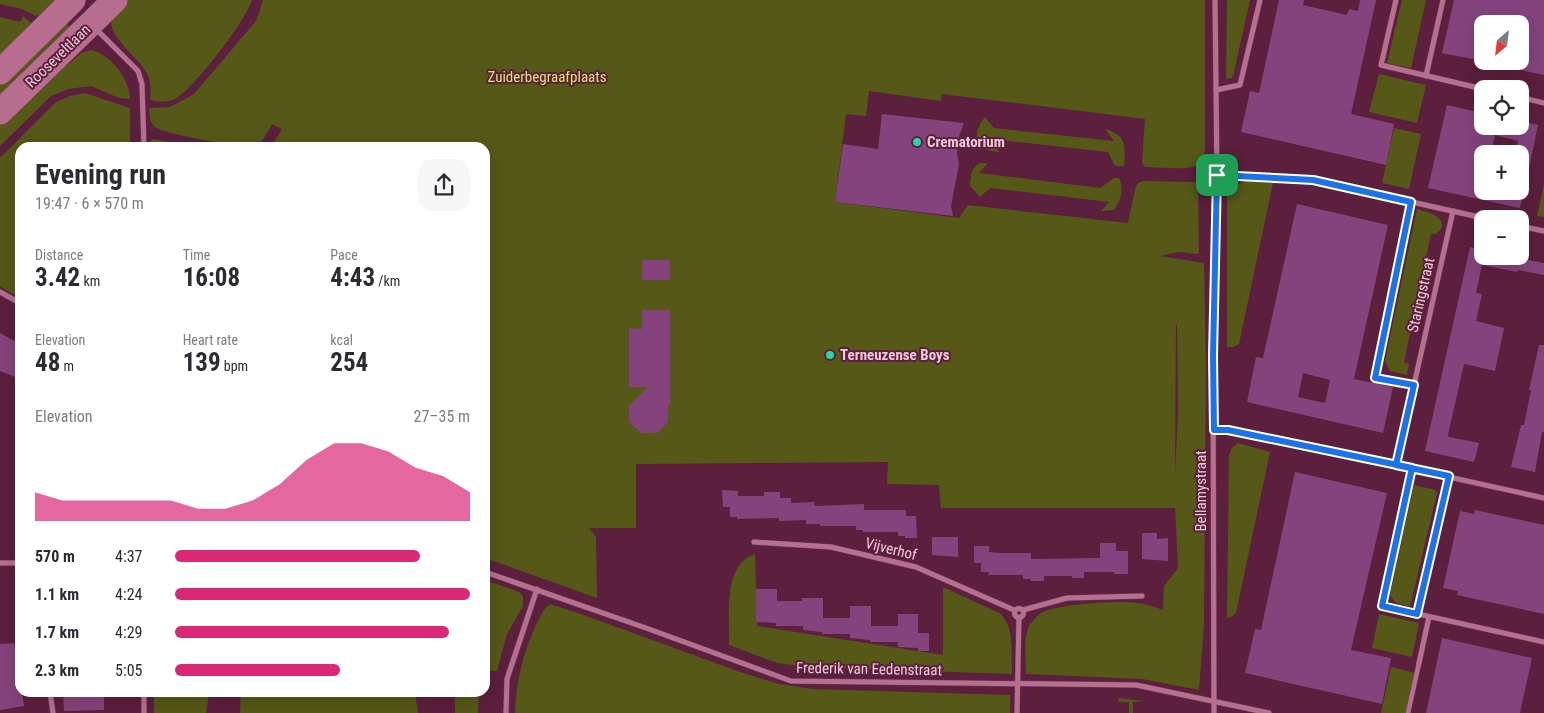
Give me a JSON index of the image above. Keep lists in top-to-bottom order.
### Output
{
  "streets": {
    "main road": ["Rooseveltlaan"],
    "street": [
      "Staringstraat",
      "Bellamystraat",
      "Vijverhof",
      "Frederik van Eedenstraat"
    ]
  },
  "crossings": [
    ["Bellamystraat", "Frederik van Eedenstraat"]
  ],
  "parks": ["Zuiderbegraafplaats"],
  "places": ["Crematorium", "Terneuzense Boys"],
  "north": "bottom left",
  "page": {
    "map_buttons": ["+", "−"],
    "heading": ["Evening run", "19:47 · 6 × 570 m"],
    "stats": [
      ["Distance", "3.42 km"],
      ["Time", "16:08"],
      ["Pace", "4:43 /km"],
      ["Elevation", "48 m"],
      ["Heart rate", "139 bpm"],
      ["kcal", "254"]
    ],
    "chart": ["Elevation", "27–35 m"],
    "list": [
      {
        "name": "570 m",
        "note": "4:37"
      },
      {
        "name": "1.1 km",
        "note": "4:24"
      },
      {
        "name": "1.7 km",
        "note": "4:29"
      },
      {
        "name": "2.3 km",
        "note": "5:05"
      }
    ]
  }
}
